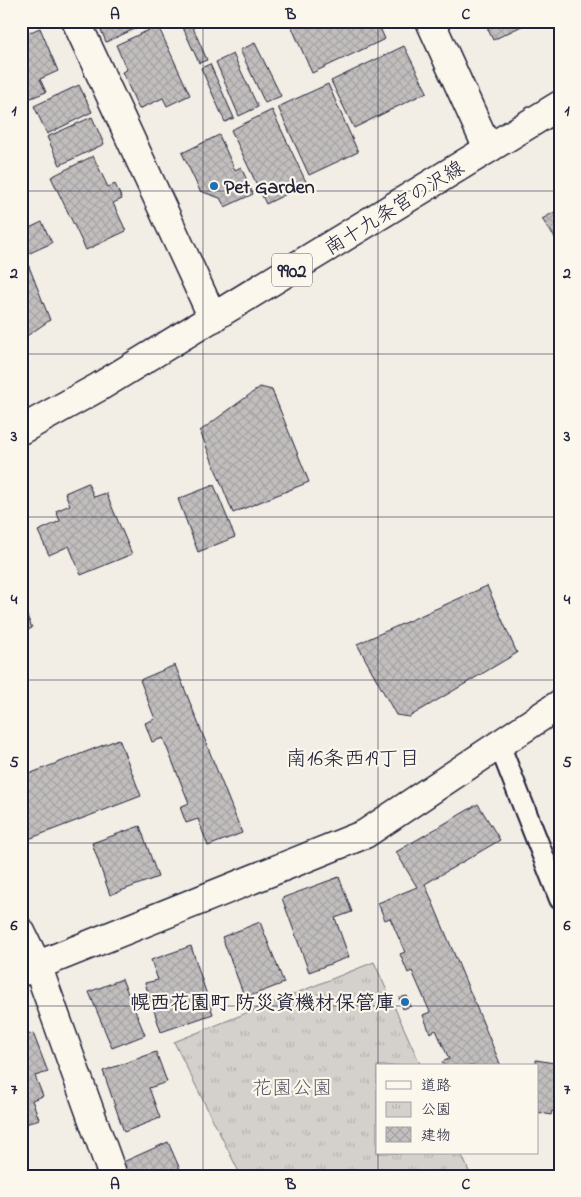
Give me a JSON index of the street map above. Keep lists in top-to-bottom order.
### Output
{
  "streets": {
    "street": ["南十九条宮の沢線", "9902"]
  },
  "districts": ["南16条西19丁目"],
  "parks": ["花園公園"],
  "places": ["Pet Garden", "幌西花園町 防災資機材保管庫"],
  "legend": ["道路", "公園", "建物"],
  "grid": {
    "columns": ["A", "B", "C"],
    "rows": [
      "1",
      "2",
      "3",
      "4",
      "5",
      "6",
      "7"
    ]
  }
}
